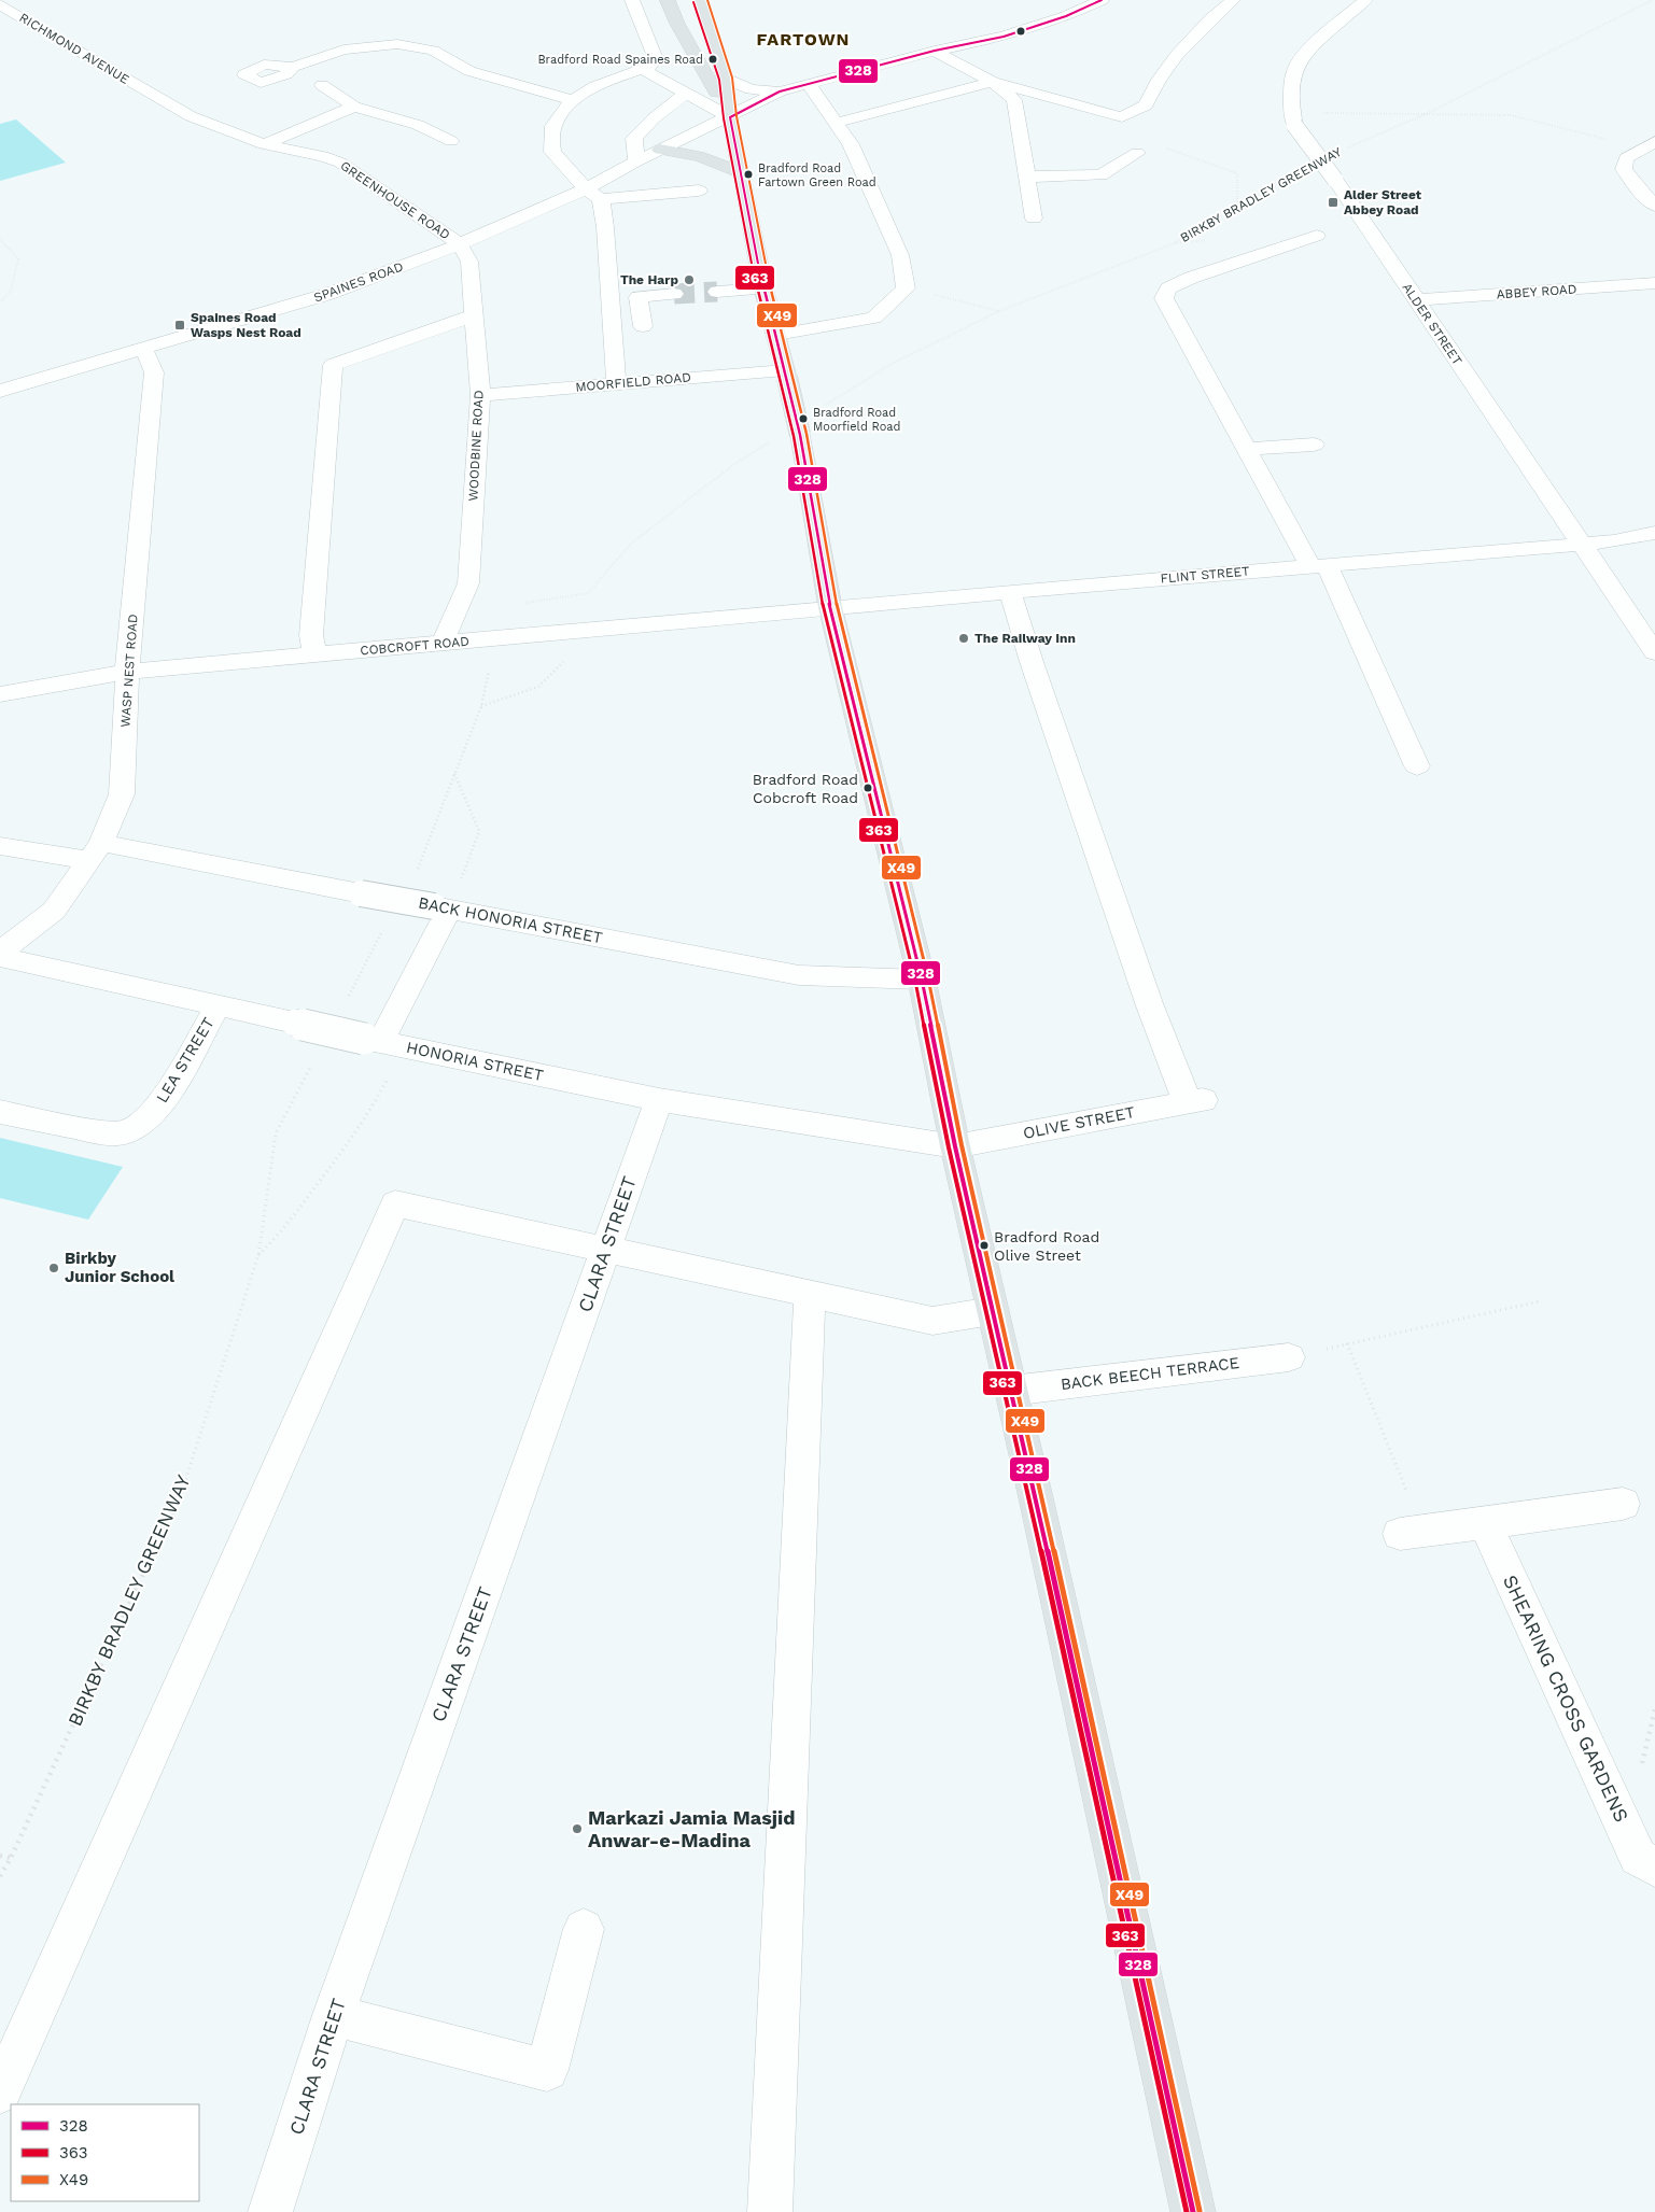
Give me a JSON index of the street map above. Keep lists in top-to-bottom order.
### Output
{
  "streets": {
    "street": [
      "RICHMOND AVENUE",
      "GREENHOUSE ROAD",
      "SPAINES ROAD",
      "ABBEY ROAD",
      "ALDER STREET",
      "MOORFIELD ROAD",
      "WOODBINE ROAD",
      "FLINT STREET",
      "COBCROFT ROAD",
      "WASP NEST ROAD",
      "BACK HONORIA STREET",
      "LEA STREET",
      "HONORIA STREET",
      "OLIVE STREET",
      "CLARA STREET",
      "BACK BEECH TERRACE",
      "SHEARING CROSS GARDENS"
    ],
    "path": ["BIRKBY BRADLEY GREENWAY"]
  },
  "crossings": [
    ["RICHMOND AVENUE", "GREENHOUSE ROAD"],
    ["BIRKBY BRADLEY GREENWAY", "HONORIA STREET"],
    ["GREENHOUSE ROAD", "SPAINES ROAD"],
    ["GREENHOUSE ROAD", "WOODBINE ROAD"],
    ["SPAINES ROAD", "WOODBINE ROAD"],
    ["SPAINES ROAD", "WASP NEST ROAD"],
    ["ABBEY ROAD", "ALDER STREET"],
    ["ALDER STREET", "FLINT STREET"],
    ["MOORFIELD ROAD", "WOODBINE ROAD"],
    ["WOODBINE ROAD", "COBCROFT ROAD"],
    ["FLINT STREET", "COBCROFT ROAD"],
    ["FLINT STREET", "OLIVE STREET"],
    ["COBCROFT ROAD", "WASP NEST ROAD"],
    ["WASP NEST ROAD", "BACK HONORIA STREET"],
    ["LEA STREET", "HONORIA STREET"],
    ["HONORIA STREET", "OLIVE STREET"],
    ["HONORIA STREET", "CLARA STREET"]
  ],
  "districts": ["FARTOWN"],
  "places": {
    "other": [
      "Bradford Road Spaines Road",
      "Bradford Road Fartown Green Road",
      "The Harp",
      "Bradford Road Moorfield Road",
      "The Railway Inn",
      "Bradford Road Cobcroft Road",
      "Bradford Road Olive Street",
      "Birkby Junior School",
      "Markazi Jamia Masjid Anwar-e-Madina"
    ],
    "transit": ["Alder Street Abbey Road", "Spaines Road Wasps Nest Road"]
  },
  "lines": ["transit line 328", "transit line X49", "transit line 363"],
  "legend": ["328", "363", "X49"]
}
